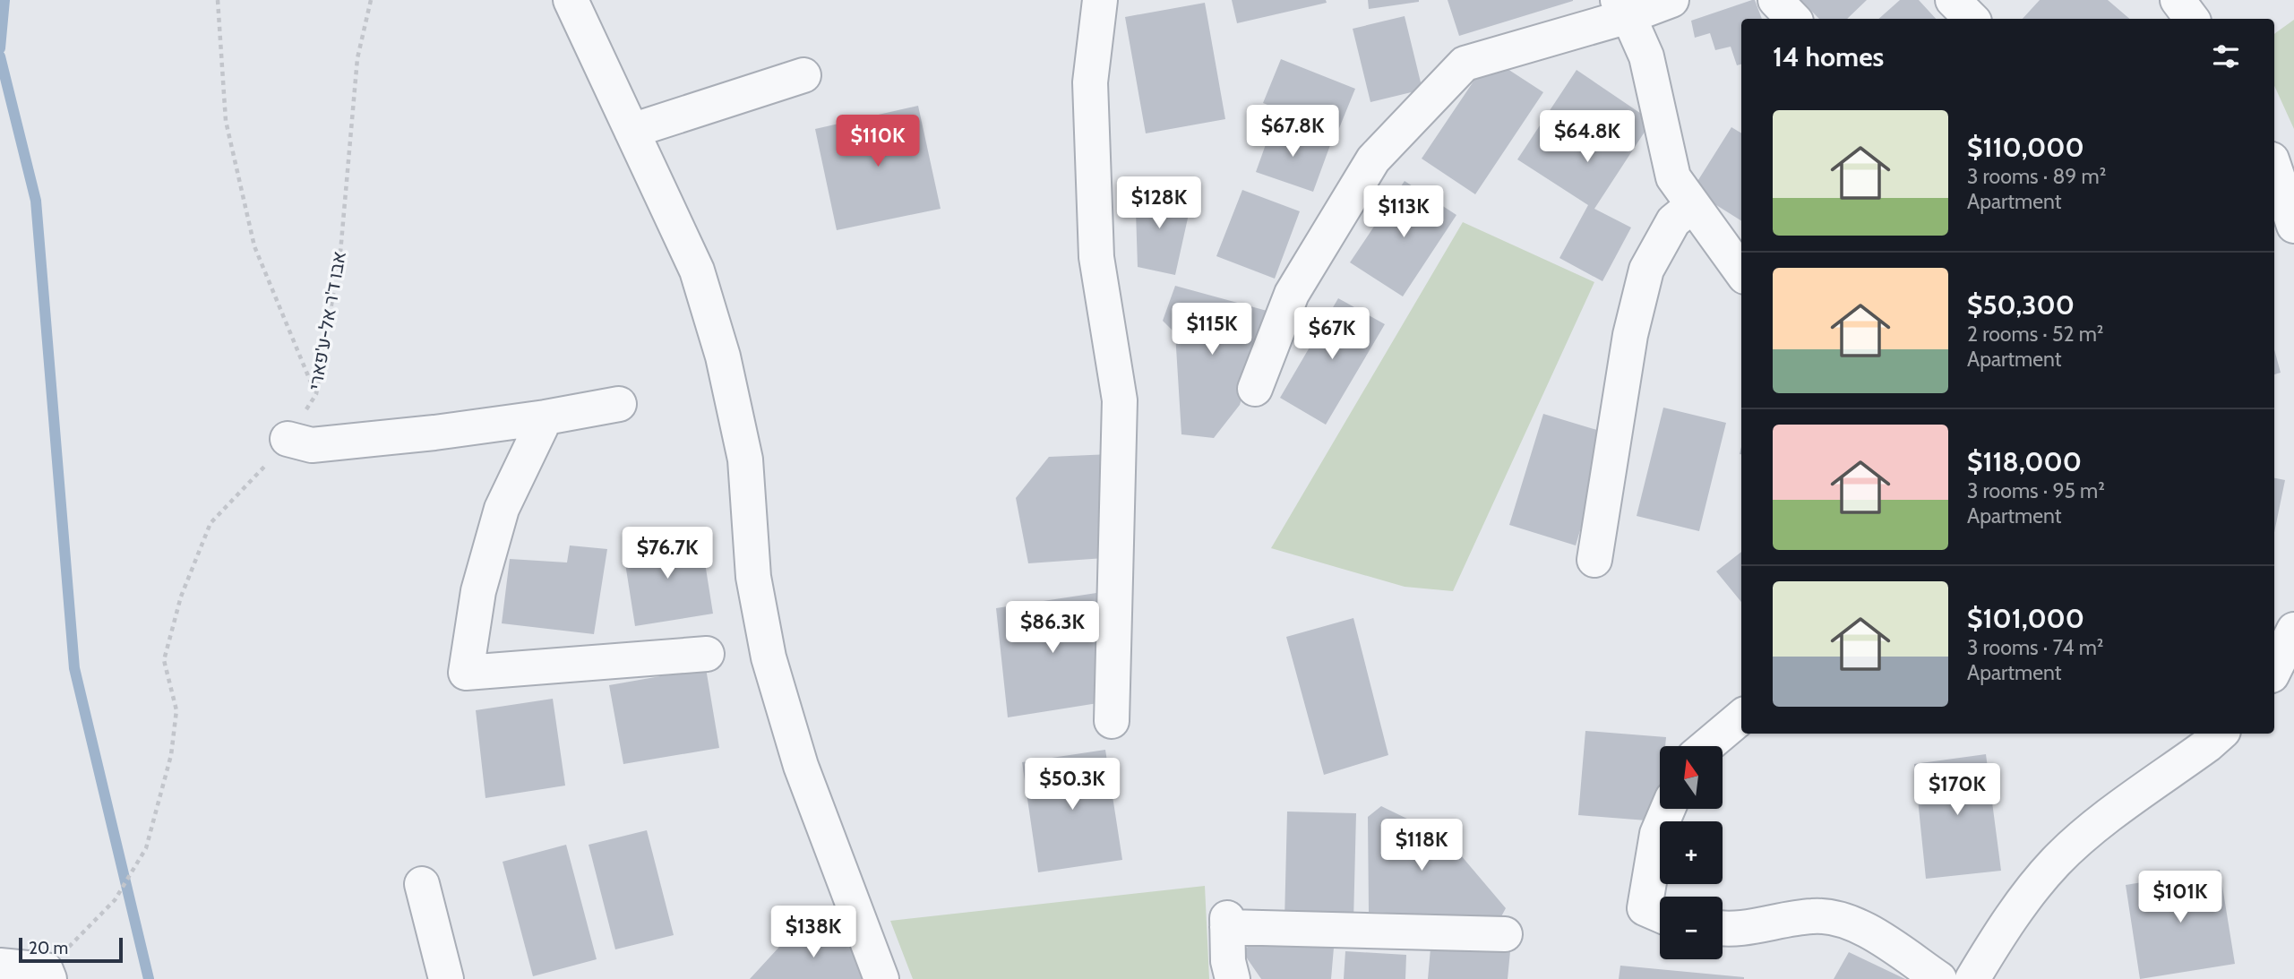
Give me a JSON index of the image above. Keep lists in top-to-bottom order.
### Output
{
  "streets": {
    "path": ["אבו ד'ר אל-ע'פארי"]
  },
  "scale_bar": "20 m",
  "north": "top",
  "page": {
    "heading": "14 homes",
    "list": [
      {
        "name": "$110,000",
        "note": "3 rooms · 89 m² · Apartment"
      },
      {
        "name": "$50,300",
        "note": "2 rooms · 52 m² · Apartment"
      },
      {
        "name": "$118,000",
        "note": "3 rooms · 95 m² · Apartment"
      },
      {
        "name": "$101,000",
        "note": "3 rooms · 74 m² · Apartment"
      }
    ],
    "price": [
      "$67.8K",
      "$64.8K",
      "$110K",
      "$128K",
      "$113K",
      "$115K",
      "$67K",
      "$76.7K",
      "$86.3K",
      "$50.3K",
      "$170K",
      "$118K",
      "$101K",
      "$138K"
    ],
    "map_buttons": ["+", "−"],
    "scale": "20 m"
  }
}
